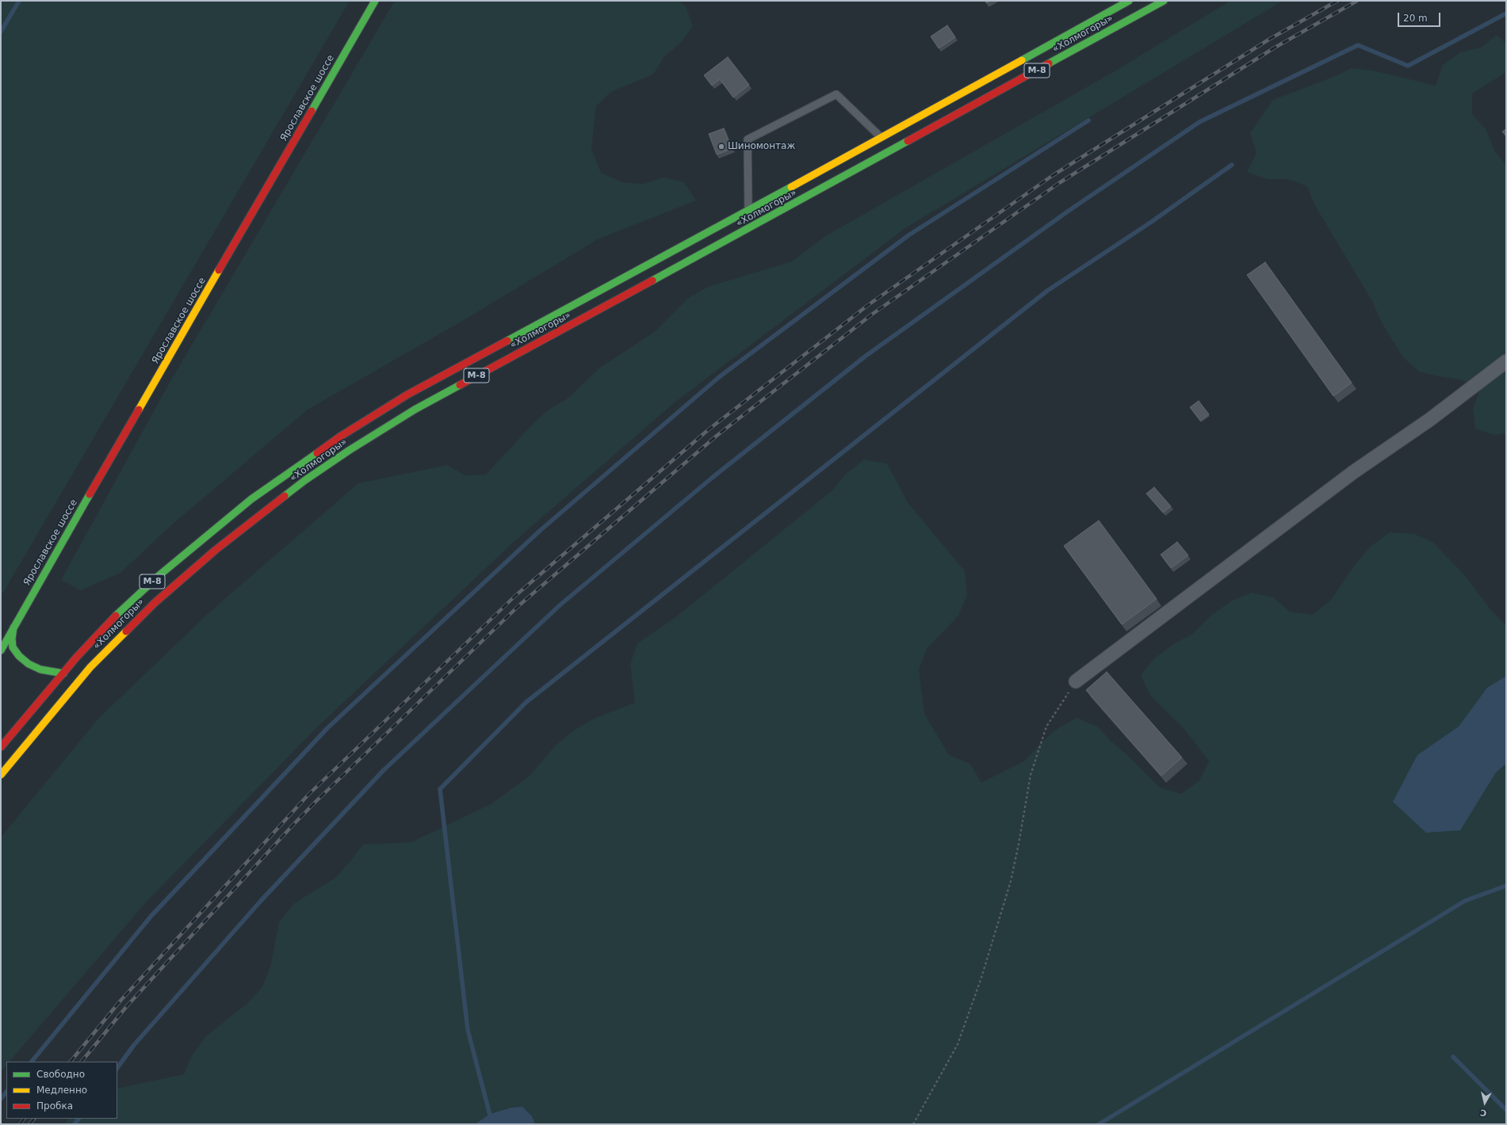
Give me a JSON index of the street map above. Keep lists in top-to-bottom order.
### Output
{
  "streets": {
    "main road": ["«Холмогоры»", "М-8", "Ярославское шоссе"]
  },
  "places": ["Шиномонтаж"],
  "legend": ["Свободно", "Медленно", "Пробка"],
  "scale_bar": "20 m",
  "north": "bottom"
}
